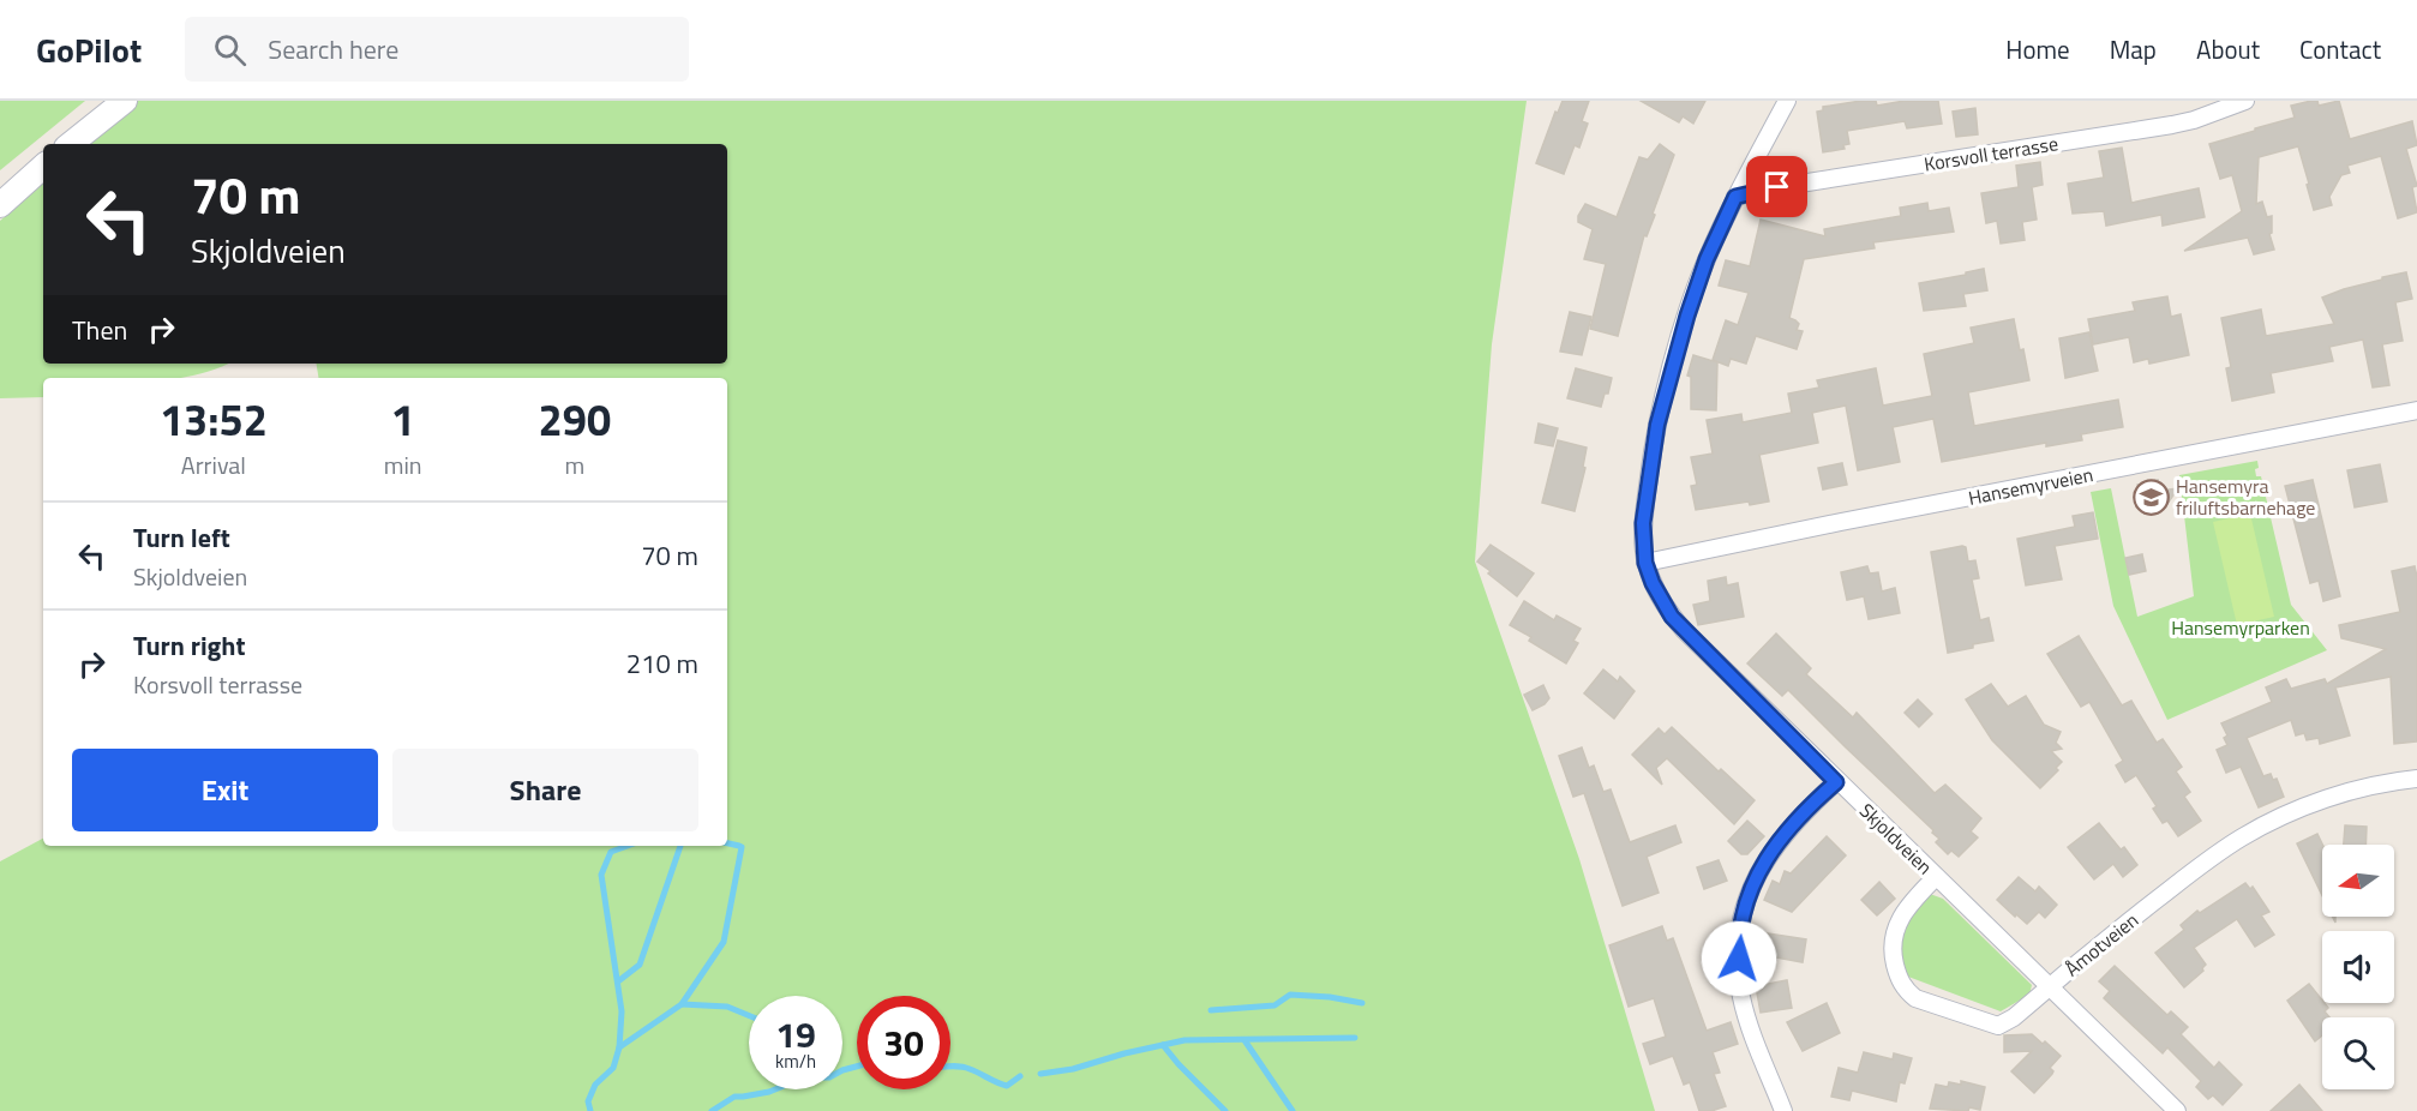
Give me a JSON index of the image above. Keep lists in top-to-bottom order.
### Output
{
  "streets": {
    "street": [
      "Korsvoll terrasse",
      "Hansemyrveien",
      "Skjoldveien",
      "Åmotveien"
    ]
  },
  "crossings": [
    ["Korsvoll terrasse", "Skjoldveien"],
    ["Hansemyrveien", "Skjoldveien"],
    ["Skjoldveien", "Åmotveien"]
  ],
  "parks": ["Hansemyrparken"],
  "places": {
    "school or university": ["Hansemyra friluftsbarnehage"]
  },
  "north": "left",
  "page": {
    "header": "GoPilot",
    "search": "Search here",
    "nav": [
      "Home",
      "Map",
      "About",
      "Contact"
    ],
    "turn": ["70 m", "Skjoldveien"],
    "then": "Then",
    "eta": [
      "13:52",
      "Arrival",
      "1",
      "min",
      "290",
      "m"
    ],
    "list": [
      {
        "name": "Turn left",
        "note": "Skjoldveien",
        "value": "70 m"
      },
      {
        "name": "Turn right",
        "note": "Korsvoll terrasse",
        "value": "210 m"
      }
    ],
    "buttons": ["Exit", "Share"],
    "speed": "19 km/h",
    "limit": "30"
  }
}
